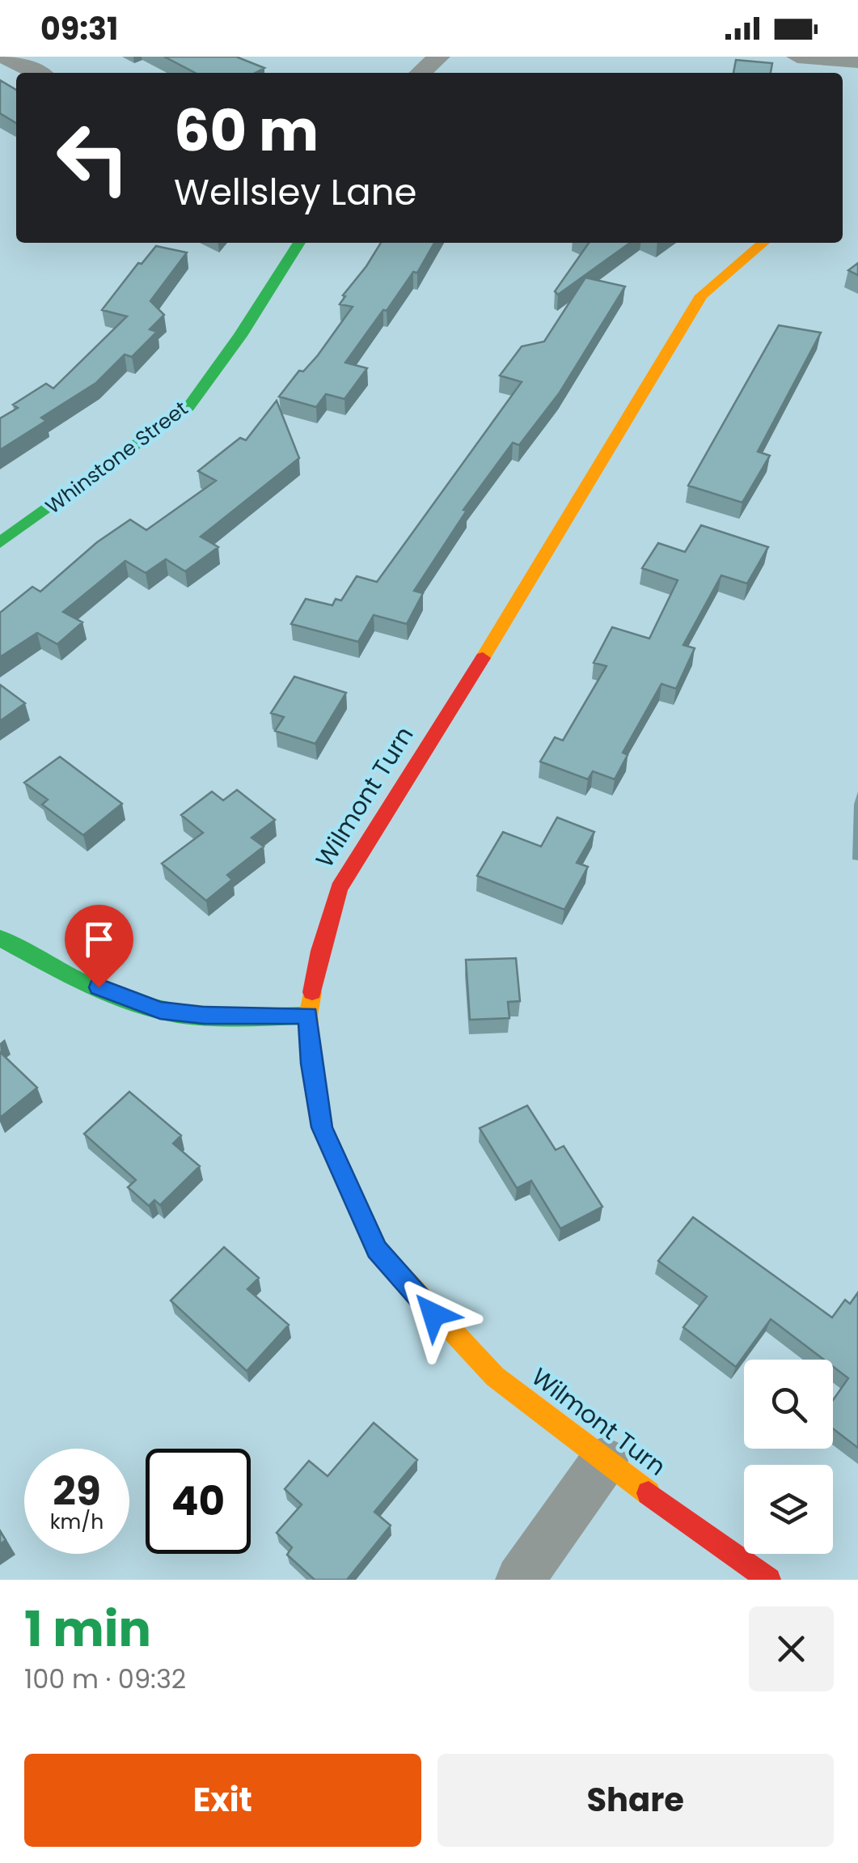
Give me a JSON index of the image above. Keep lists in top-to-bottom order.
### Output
{
  "streets": {
    "street": ["Whinstone Street", "Wilmont Turn"]
  },
  "page": {
    "status": "09:31",
    "turn": ["60 m", "Wellsley Lane"],
    "speed": "29 km/h",
    "limit": "40",
    "heading": ["1 min", "100 m · 09:32"],
    "buttons": ["Exit", "Share"]
  }
}
